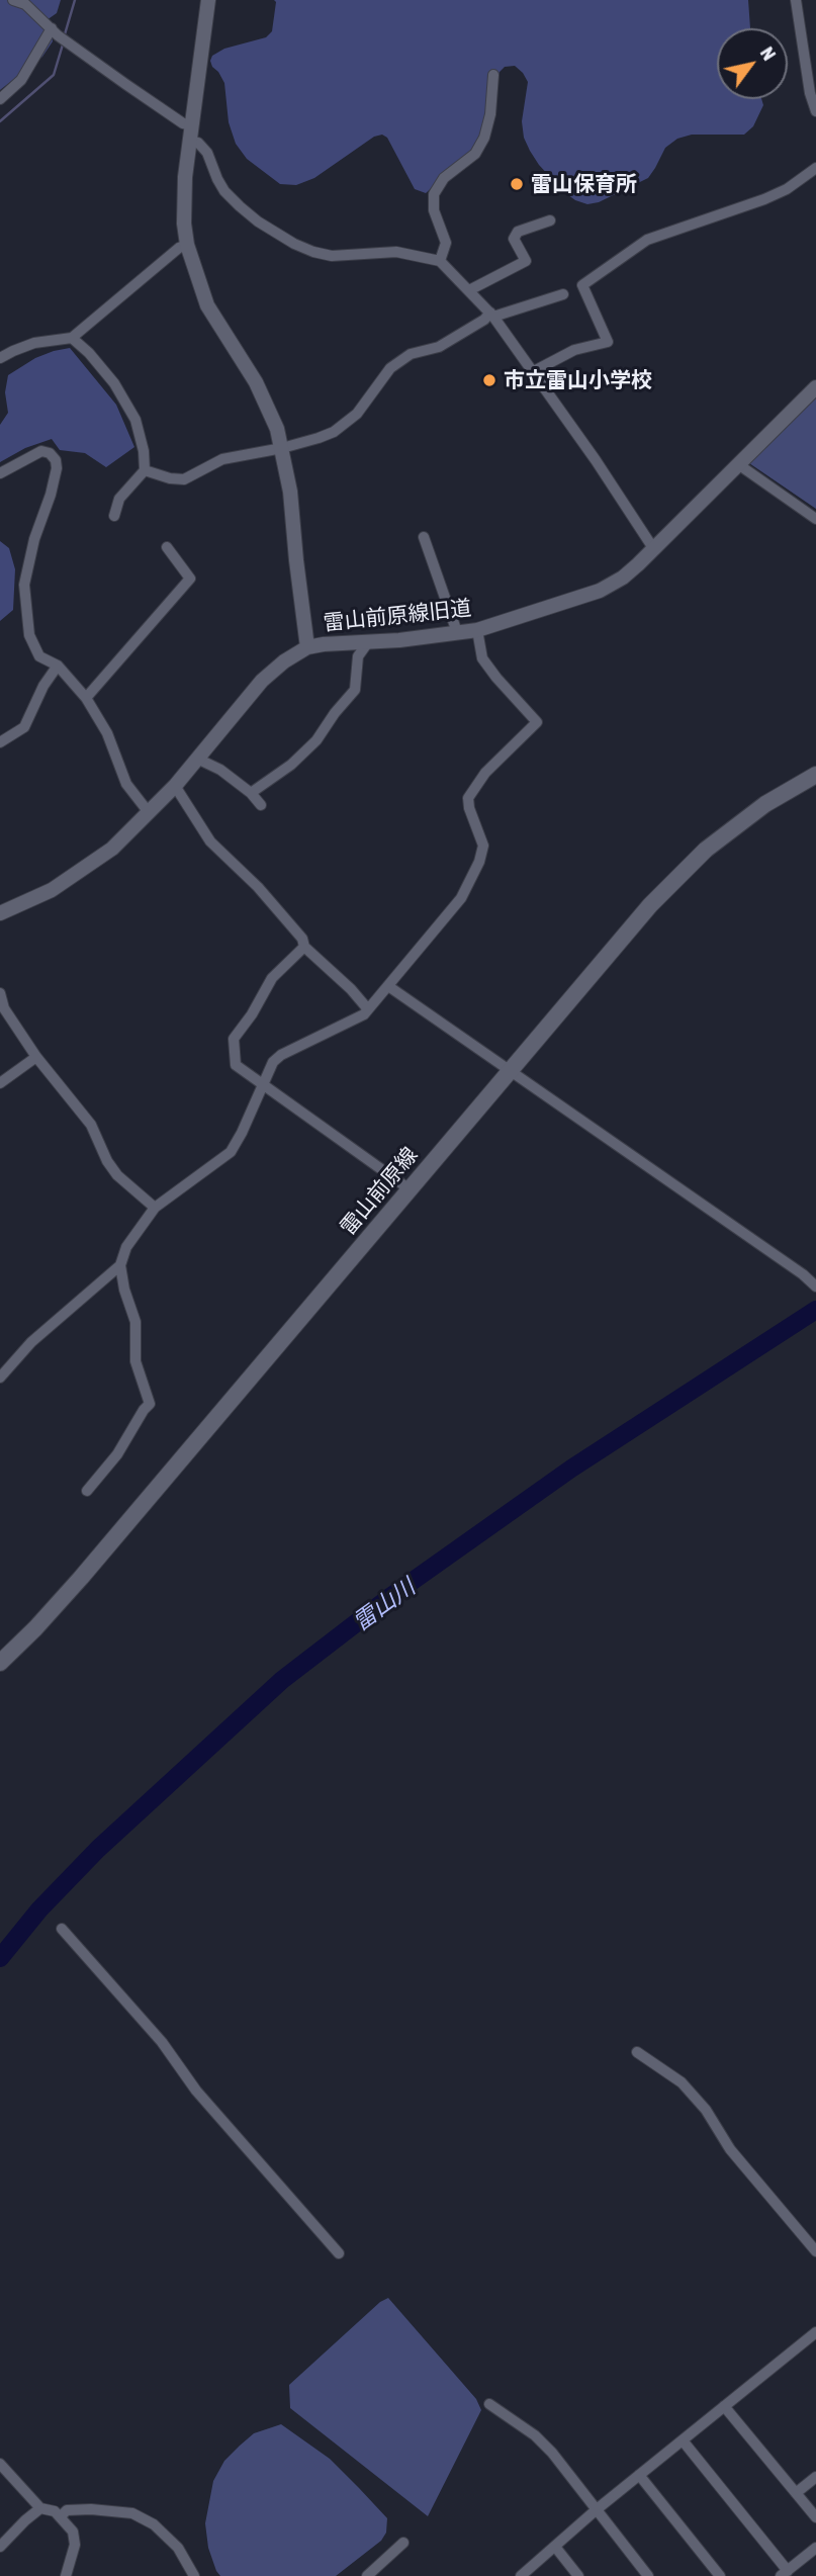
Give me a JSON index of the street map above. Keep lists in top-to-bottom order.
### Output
{
  "streets": {
    "main road": ["雷山前原線"],
    "street": ["雷山前原線旧道"]
  },
  "water": ["雷山川"],
  "places": ["雷山保育所", "市立雷山小学校"],
  "north": "top right"
}
